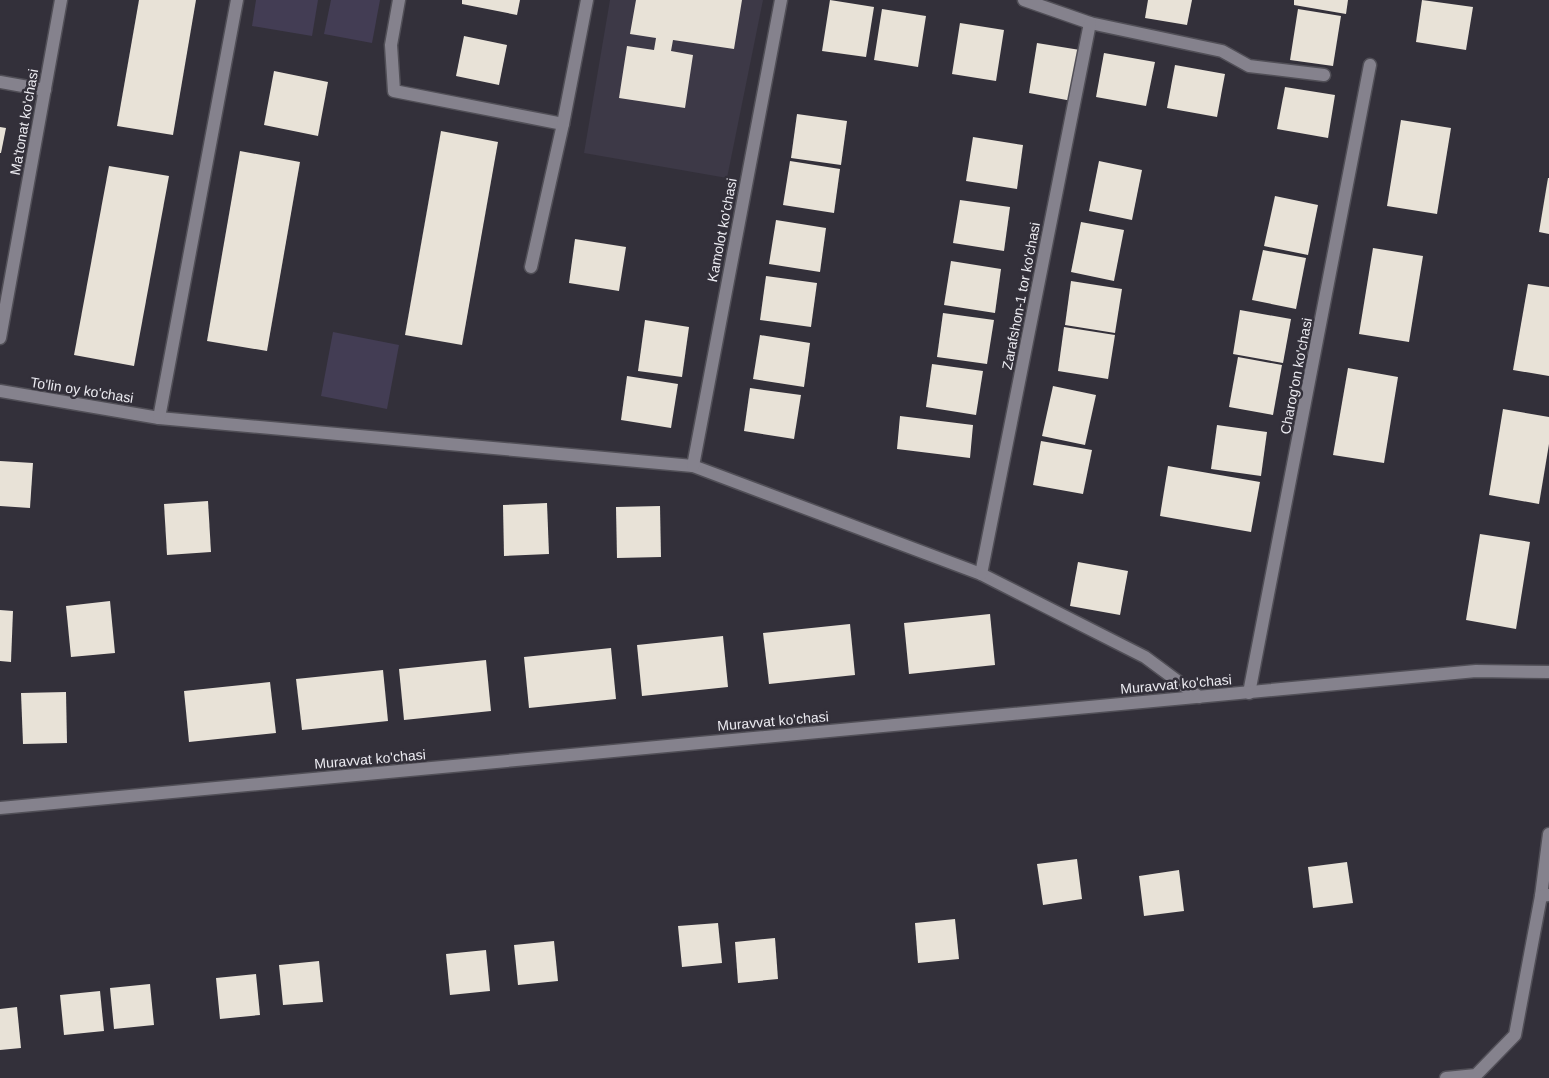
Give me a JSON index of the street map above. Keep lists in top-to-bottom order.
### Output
{
  "streets": {
    "street": [
      "Ma'tonat ko'chasi",
      "Kamolot ko'chasi",
      "Zarafshon-1 tor ko'chasi",
      "Charog'on ko'chasi",
      "To'lin oy ko'chasi",
      "Muravvat ko'chasi"
    ]
  },
  "crossings": [
    ["Kamolot ko'chasi", "To'lin oy ko'chasi"],
    ["Zarafshon-1 tor ko'chasi", "To'lin oy ko'chasi"],
    ["Charog'on ko'chasi", "Muravvat ko'chasi"],
    ["To'lin oy ko'chasi", "Muravvat ko'chasi"]
  ]
}
